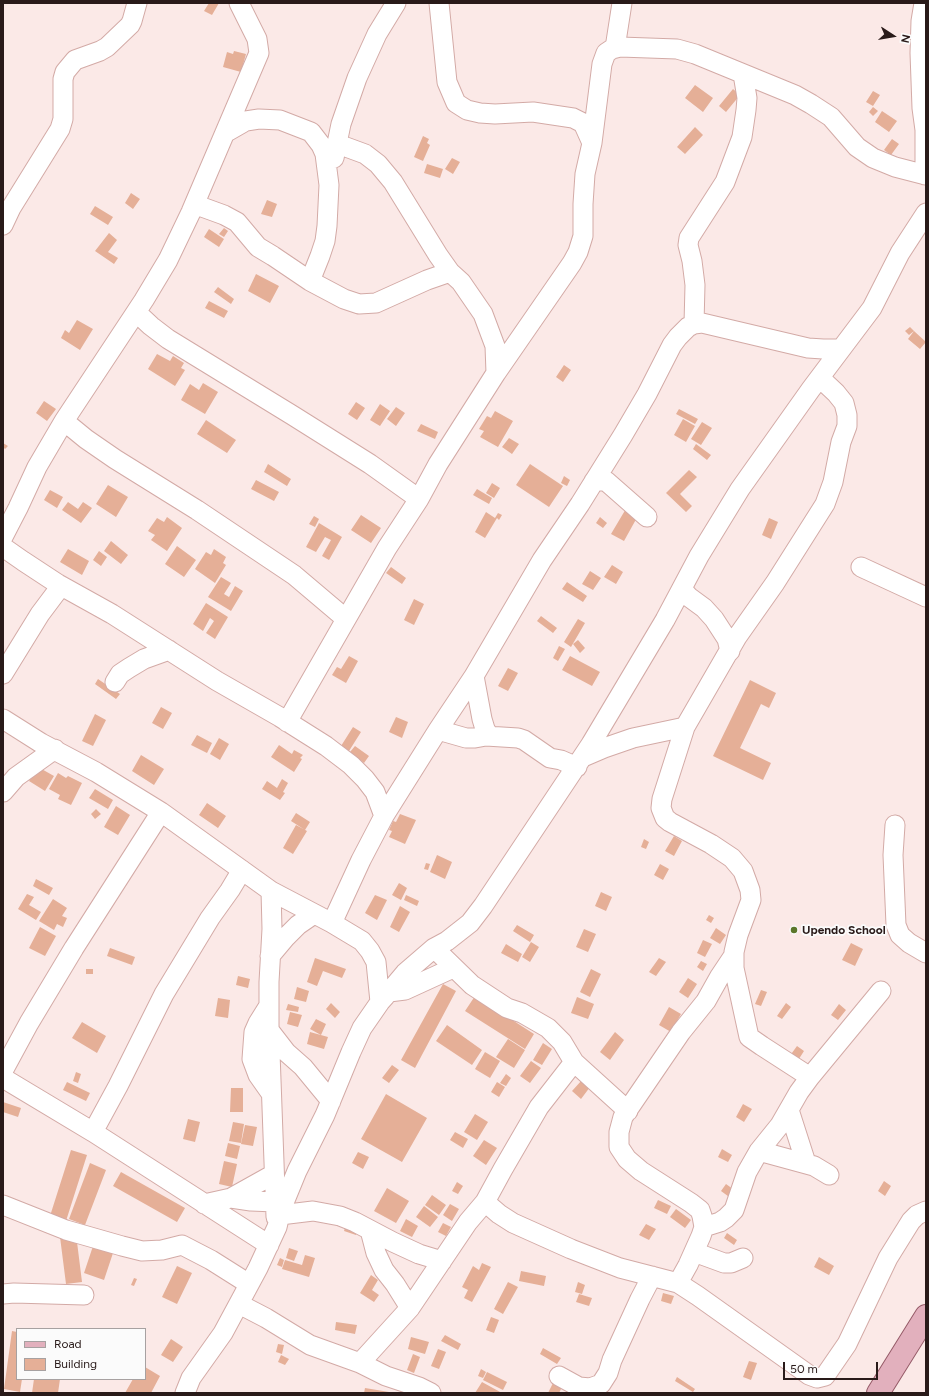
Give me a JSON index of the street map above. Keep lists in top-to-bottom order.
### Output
{
  "places": ["Upendo School"],
  "legend": ["Road", "Building"],
  "scale_bar": "50 m",
  "north": "right"
}
